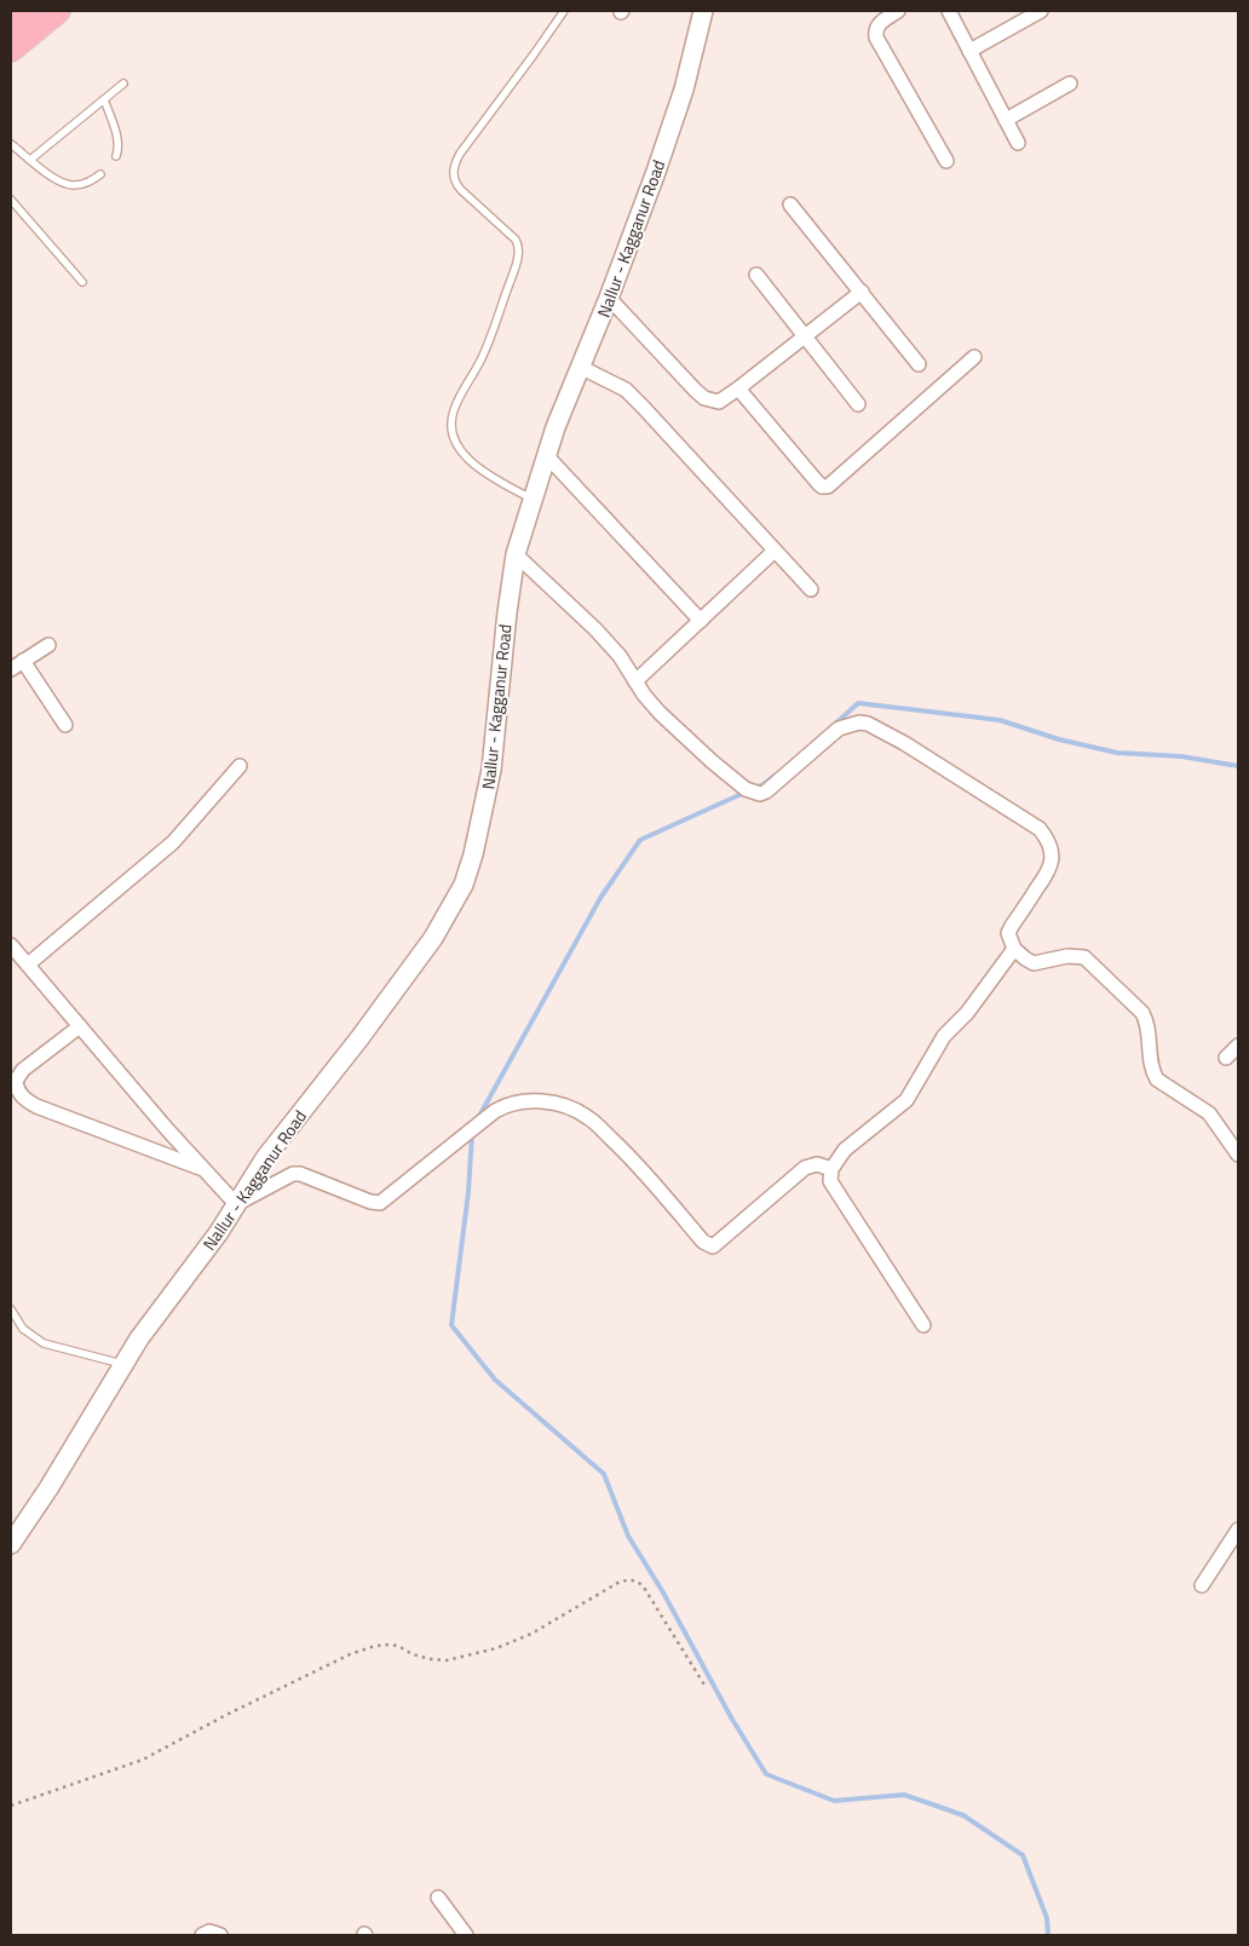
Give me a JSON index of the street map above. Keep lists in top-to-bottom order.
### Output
{
  "streets": {
    "main road": ["Nallur - Kagganur Road"]
  }
}
